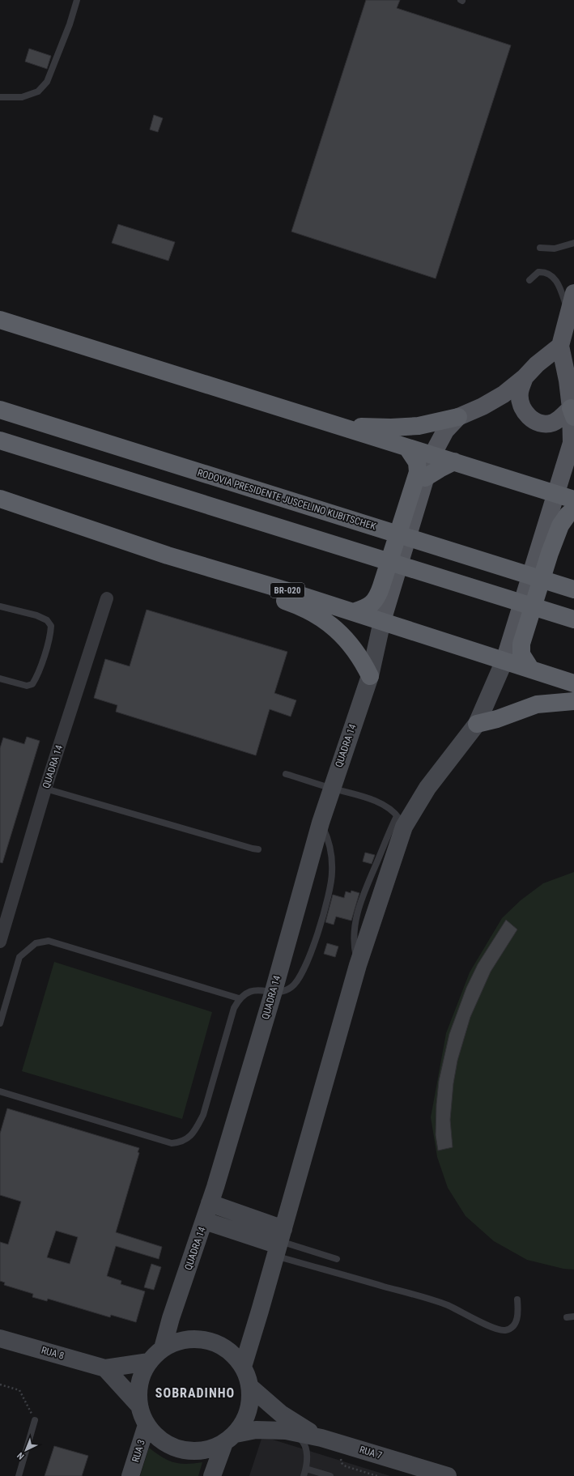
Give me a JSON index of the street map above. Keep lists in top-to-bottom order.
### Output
{
  "streets": {
    "highway": ["RODOVIA PRESIDENTE JUSCELINO KUBITSCHEK", "BR-020"],
    "main road": [
      "QUADRA 14",
      "RUA 8",
      "RUA 3",
      "RUA 7"
    ]
  },
  "crossings": [
    ["BR-020", "QUADRA 14"],
    ["QUADRA 14", "RUA 8"],
    ["QUADRA 14", "RUA 3"],
    ["QUADRA 14", "RUA 7"],
    ["RUA 8", "RUA 3"],
    ["RUA 8", "RUA 7"],
    ["RUA 3", "RUA 7"]
  ],
  "districts": ["SOBRADINHO"],
  "north": "bottom left"
}
